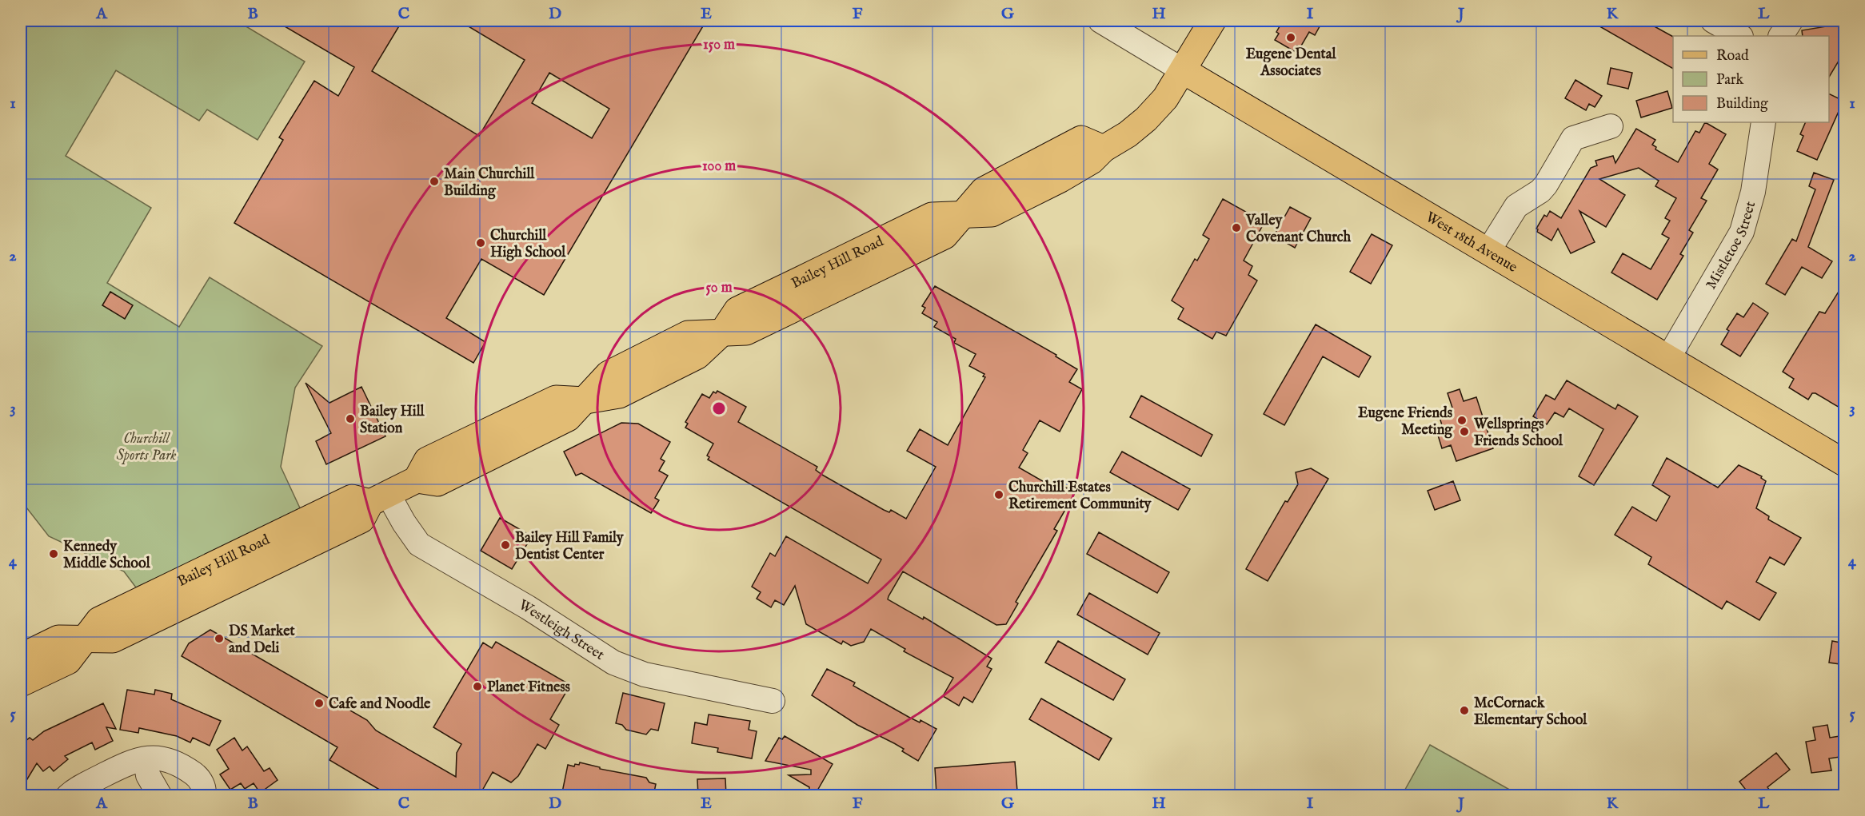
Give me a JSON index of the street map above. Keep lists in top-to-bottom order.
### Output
{
  "streets": {
    "main road": ["West 18th Avenue", "Bailey Hill Road"],
    "street": ["Mistletoe Street", "Westleigh Street"]
  },
  "crossings": [
    ["West 18th Avenue", "Mistletoe Street"],
    ["West 18th Avenue", "Bailey Hill Road"],
    ["Bailey Hill Road", "Westleigh Street"]
  ],
  "parks": ["Churchill Sports Park"],
  "places": [
    "Eugene Dental Associates",
    "Main Churchill Building",
    "Valley Covenant Church",
    "Churchill High School",
    "Bailey Hill Station",
    "Eugene Friends Meeting",
    "Wellsprings Friends School",
    "Churchill Estates Retirement Community",
    "Bailey Hill Family Dentist Center",
    "Kennedy Middle School",
    "DS Market and Deli",
    "Planet Fitness",
    "Cafe and Noodle",
    "McCornack Elementary School"
  ],
  "legend": ["Road", "Park", "Building"],
  "grid": {
    "columns": [
      "A",
      "B",
      "C",
      "D",
      "E",
      "F",
      "G",
      "H",
      "I",
      "J",
      "K",
      "L"
    ],
    "rows": [
      "1",
      "2",
      "3",
      "4",
      "5"
    ]
  },
  "rings": ["150 m", "100 m", "50 m"]
}
